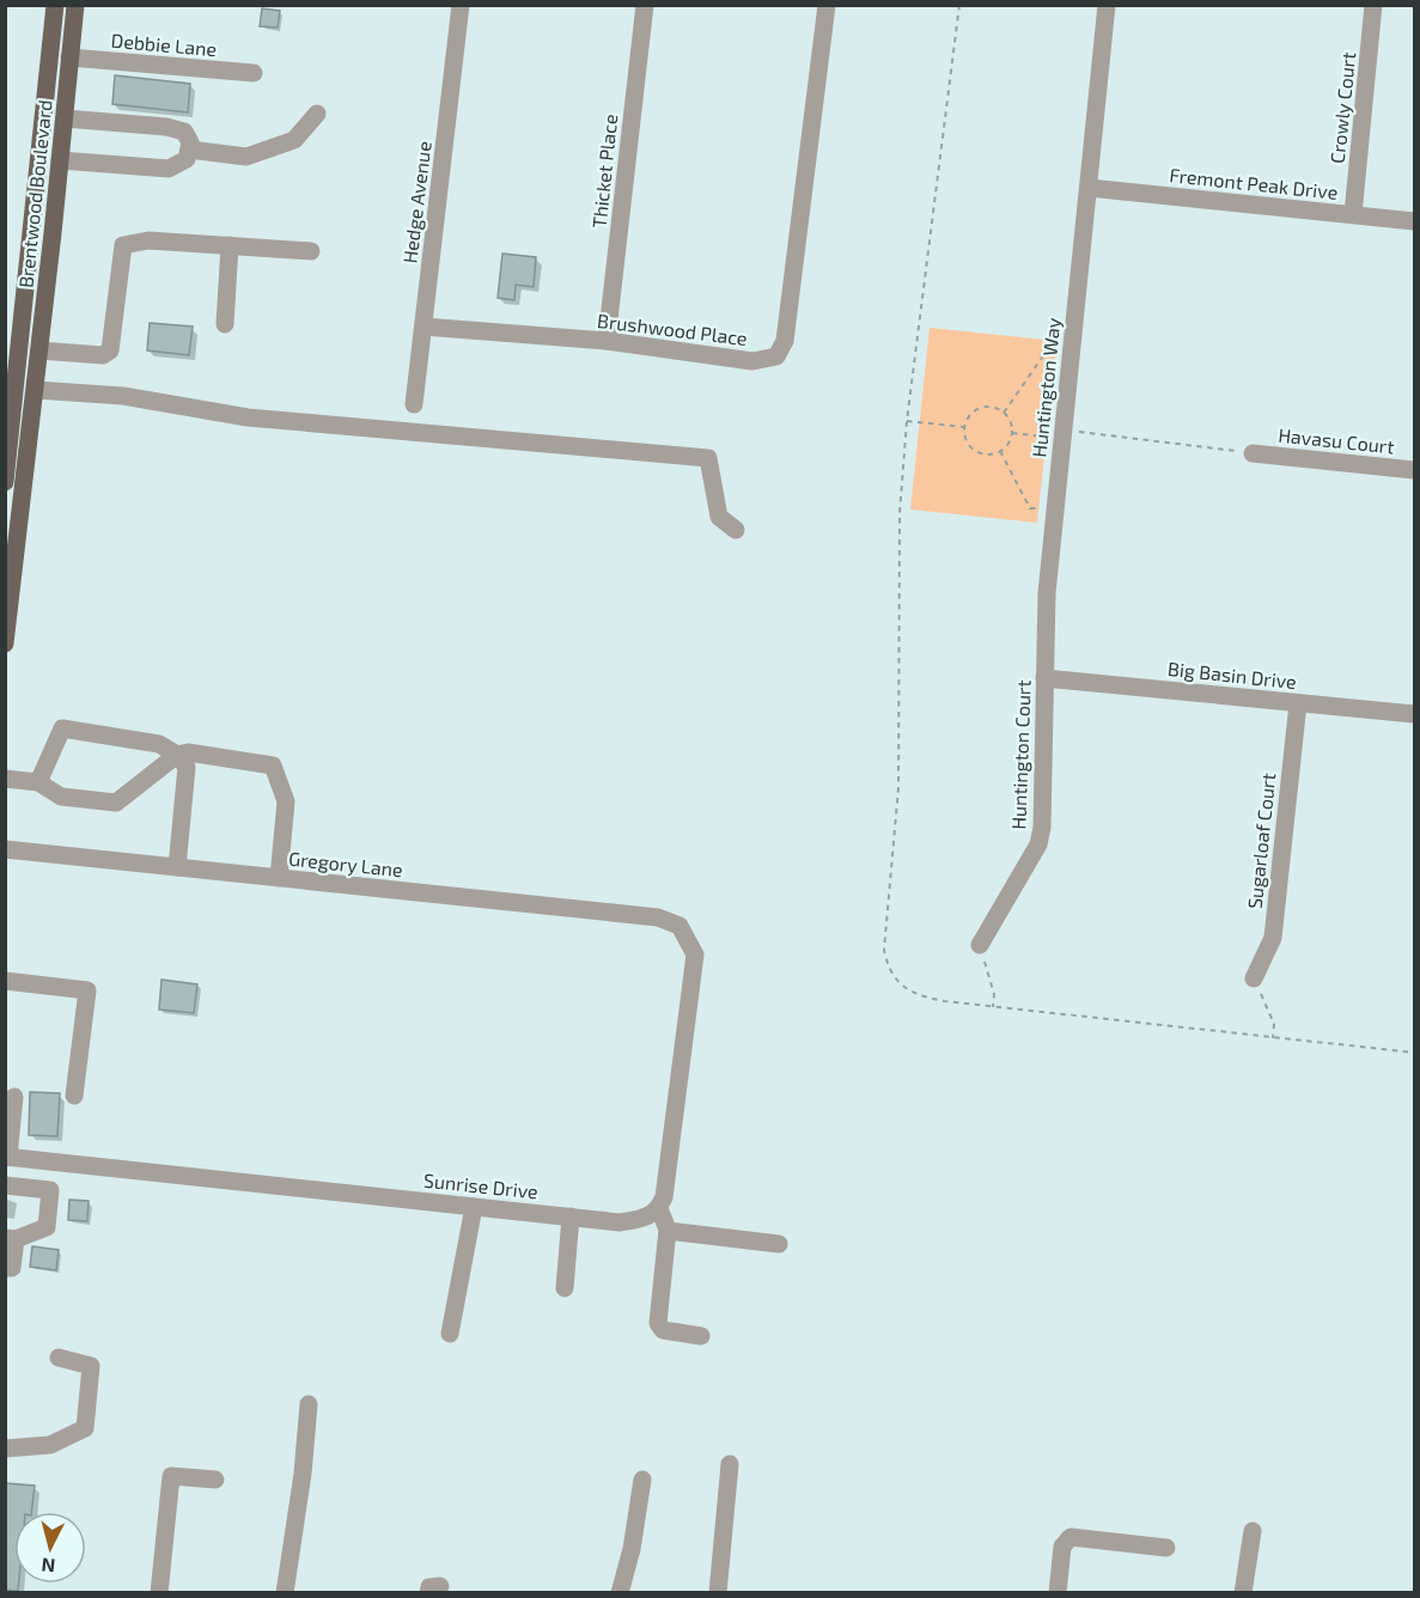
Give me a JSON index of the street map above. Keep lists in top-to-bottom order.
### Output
{
  "streets": {
    "main road": ["Brentwood Boulevard"],
    "street": [
      "Debbie Lane",
      "Crowly Court",
      "Thicket Place",
      "Fremont Peak Drive",
      "Hedge Avenue",
      "Brushwood Place",
      "Huntington Way",
      "Havasu Court",
      "Big Basin Drive",
      "Huntington Court",
      "Sugarloaf Court",
      "Gregory Lane",
      "Sunrise Drive"
    ]
  },
  "crossings": [
    ["Debbie Lane", "Brentwood Boulevard"],
    ["Crowly Court", "Fremont Peak Drive"],
    ["Thicket Place", "Brushwood Place"],
    ["Fremont Peak Drive", "Huntington Way"],
    ["Hedge Avenue", "Brushwood Place"],
    ["Huntington Way", "Huntington Court"],
    ["Big Basin Drive", "Huntington Court"],
    ["Big Basin Drive", "Sugarloaf Court"],
    ["Gregory Lane", "Sunrise Drive"]
  ],
  "north": "bottom"
}
